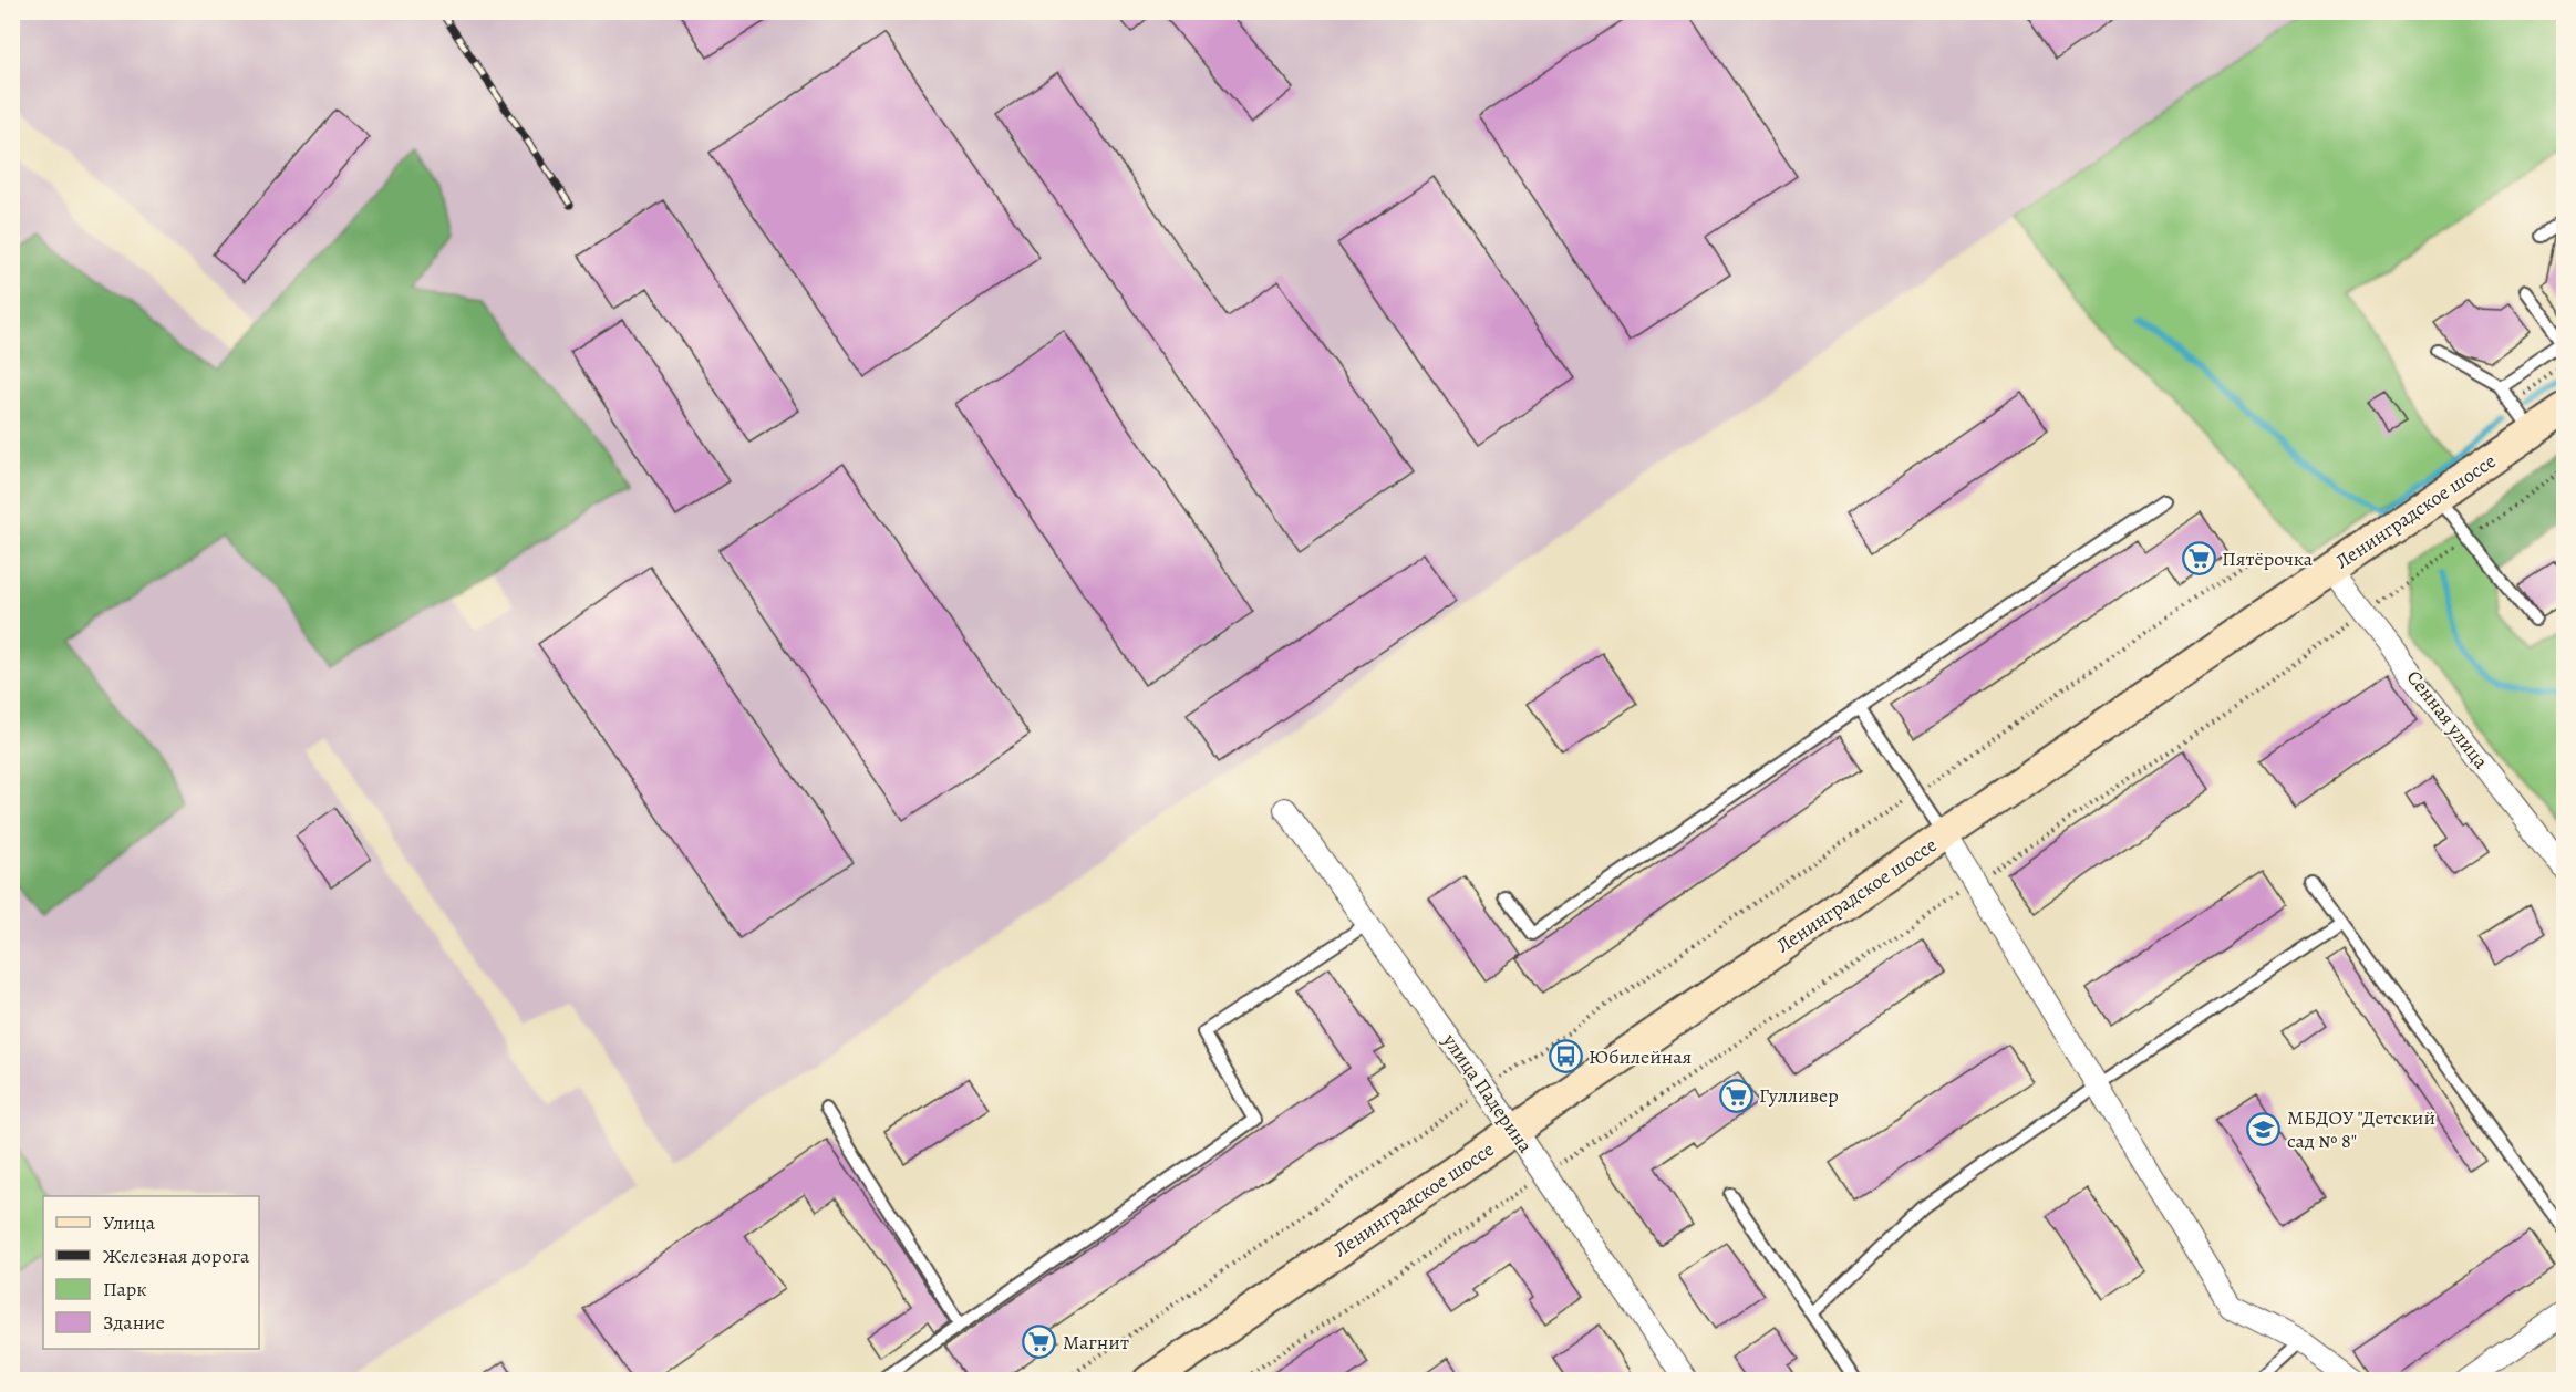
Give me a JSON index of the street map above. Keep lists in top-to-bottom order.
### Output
{
  "streets": {
    "main road": ["Ленинградское шоссе"],
    "street": ["Сенная улица", "улица Падерина"]
  },
  "crossings": [
    ["Ленинградское шоссе", "Сенная улица"],
    ["Ленинградское шоссе", "улица Падерина"]
  ],
  "places": {
    "supermarket": ["Пятёрочка", "Гулливер", "Магнит"],
    "bus stop": ["Юбилейная"],
    "school or university": ["МБДОУ \"Детский сад № 8\""]
  },
  "legend": [
    "Улица",
    "Железная дорога",
    "Парк",
    "Здание"
  ]
}
